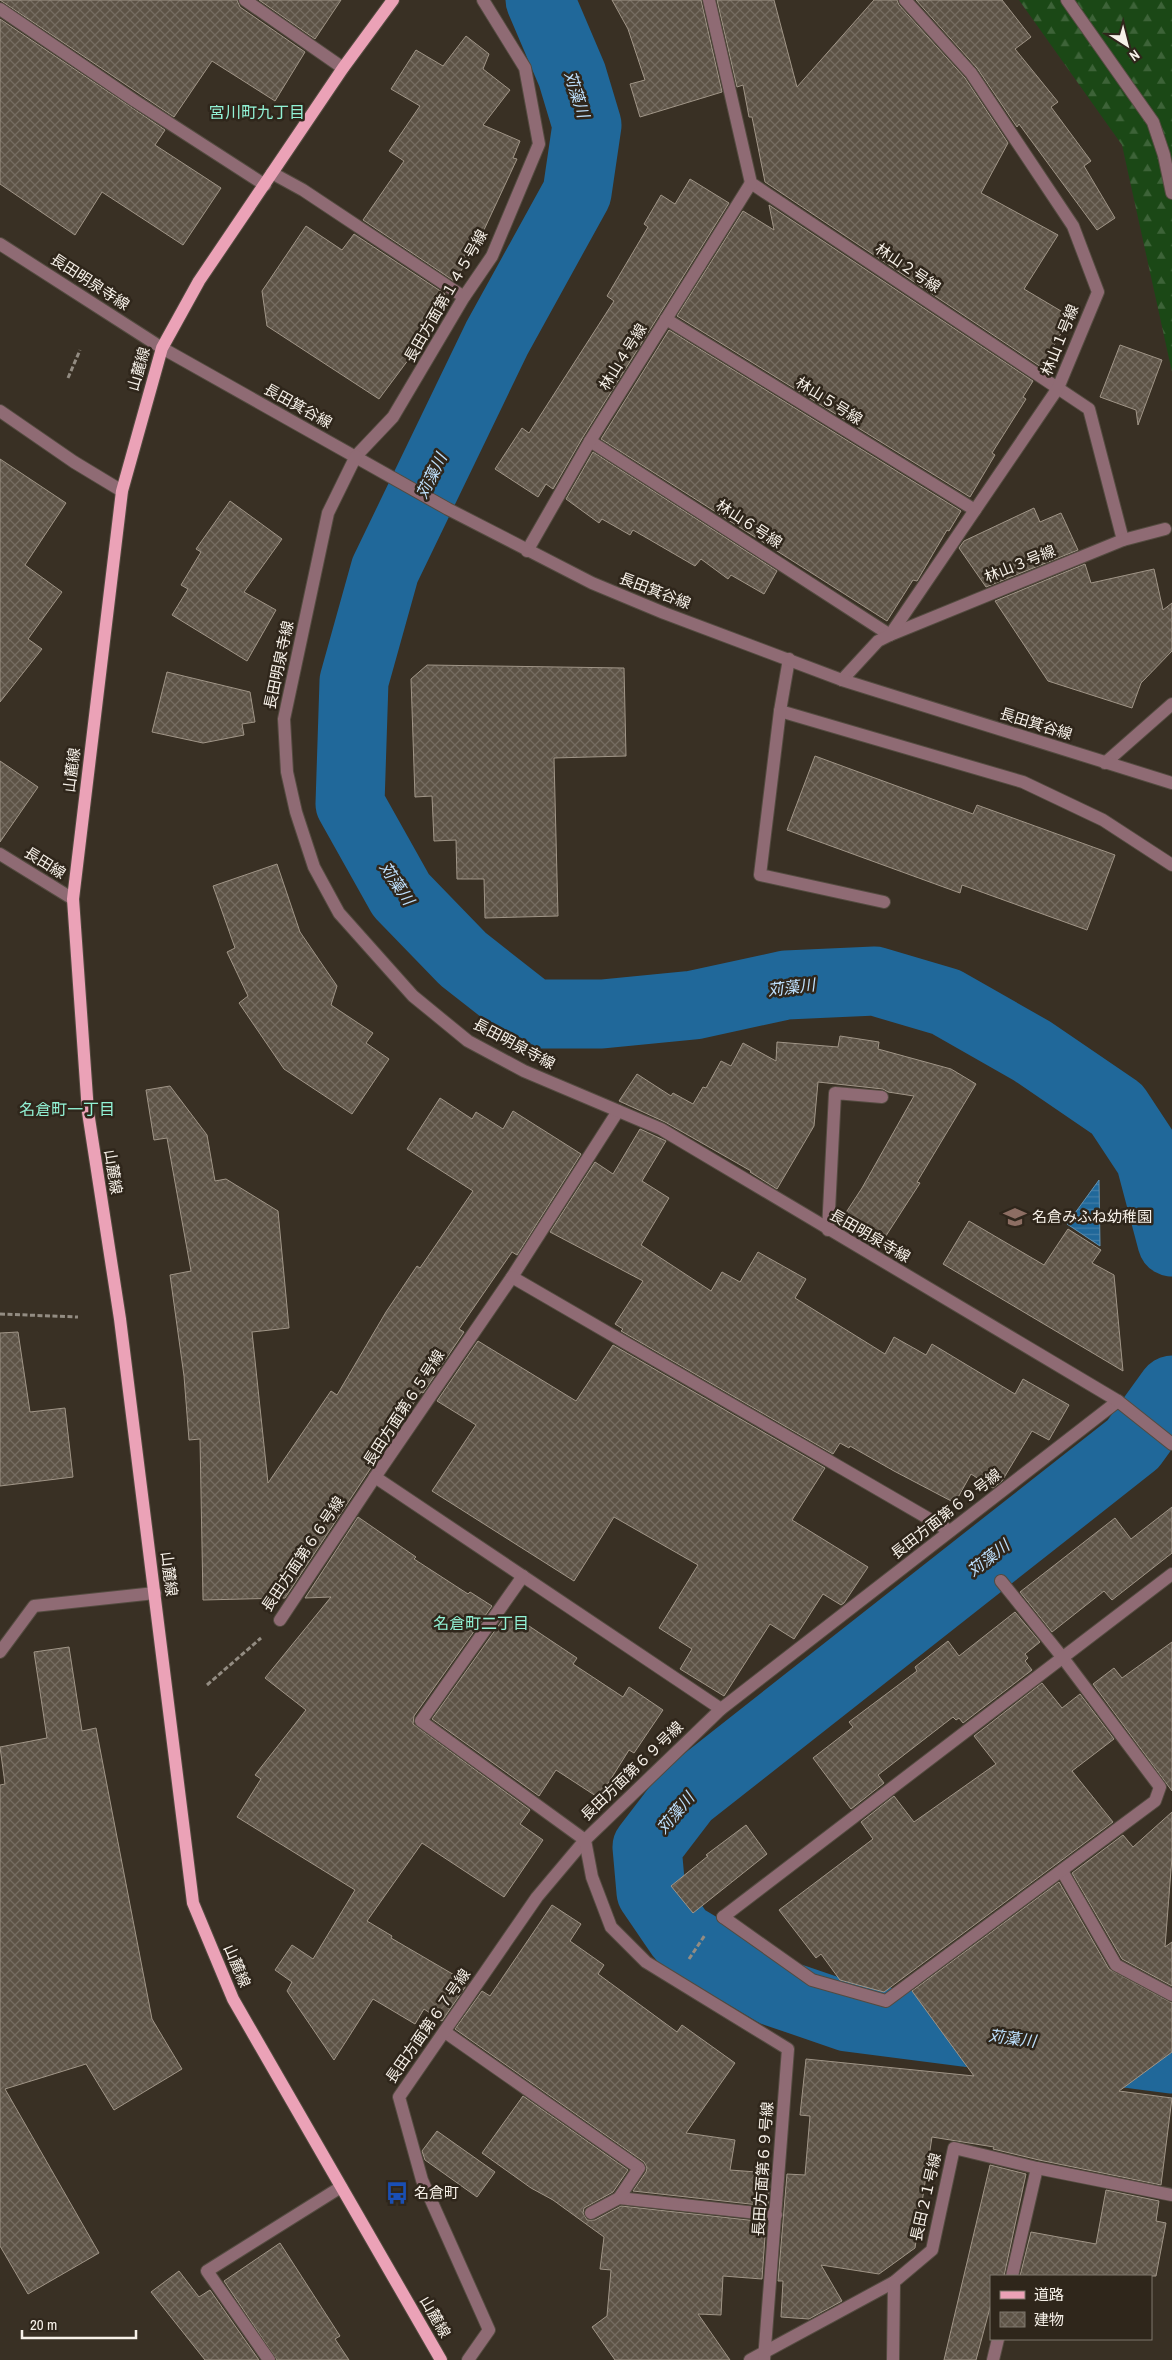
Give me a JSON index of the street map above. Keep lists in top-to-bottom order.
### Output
{
  "streets": {
    "main road": ["山麓線"],
    "street": [
      "林山２号線",
      "長田明泉寺線",
      "長田方面第１４５号線",
      "林山１号線",
      "林山４号線",
      "林山５号線",
      "長田箕谷線",
      "林山６号線",
      "林山３号線",
      "長田線",
      "長田方面第６５号線",
      "長田方面第６９号線",
      "長田方面第６６号線",
      "長田方面第６７号線",
      "長田２１号線"
    ]
  },
  "crossings": [
    ["林山２号線", "林山１号線"],
    ["林山２号線", "林山４号線"],
    ["林山２号線", "林山３号線"],
    ["長田明泉寺線", "長田方面第１４５号線"],
    ["長田明泉寺線", "山麓線"],
    ["長田明泉寺線", "長田箕谷線"],
    ["長田明泉寺線", "長田方面第６５号線"],
    ["長田明泉寺線", "長田方面第６９号線"],
    ["長田方面第１４５号線", "長田箕谷線"],
    ["林山１号線", "林山５号線"],
    ["林山１号線", "長田箕谷線"],
    ["林山１号線", "林山６号線"],
    ["林山１号線", "林山３号線"],
    ["林山４号線", "林山５号線"],
    ["林山４号線", "長田箕谷線"],
    ["林山４号線", "林山６号線"],
    ["山麓線", "長田箕谷線"],
    ["山麓線", "長田線"],
    ["林山６号線", "林山３号線"],
    ["長田方面第６５号線", "長田方面第６９号線"],
    ["長田方面第６５号線", "長田方面第６６号線"],
    ["長田方面第６９号線", "長田方面第６７号線"],
    ["長田方面第６９号線", "長田２１号線"]
  ],
  "districts": ["宮川町九丁目", "名倉町一丁目", "名倉町二丁目"],
  "water": ["苅藻川"],
  "places": {
    "school or university": ["名倉みふね幼稚園"],
    "bus stop": ["名倉町"]
  },
  "legend": ["道路", "建物"],
  "scale_bar": "20 m",
  "north": "bottom right"
}
